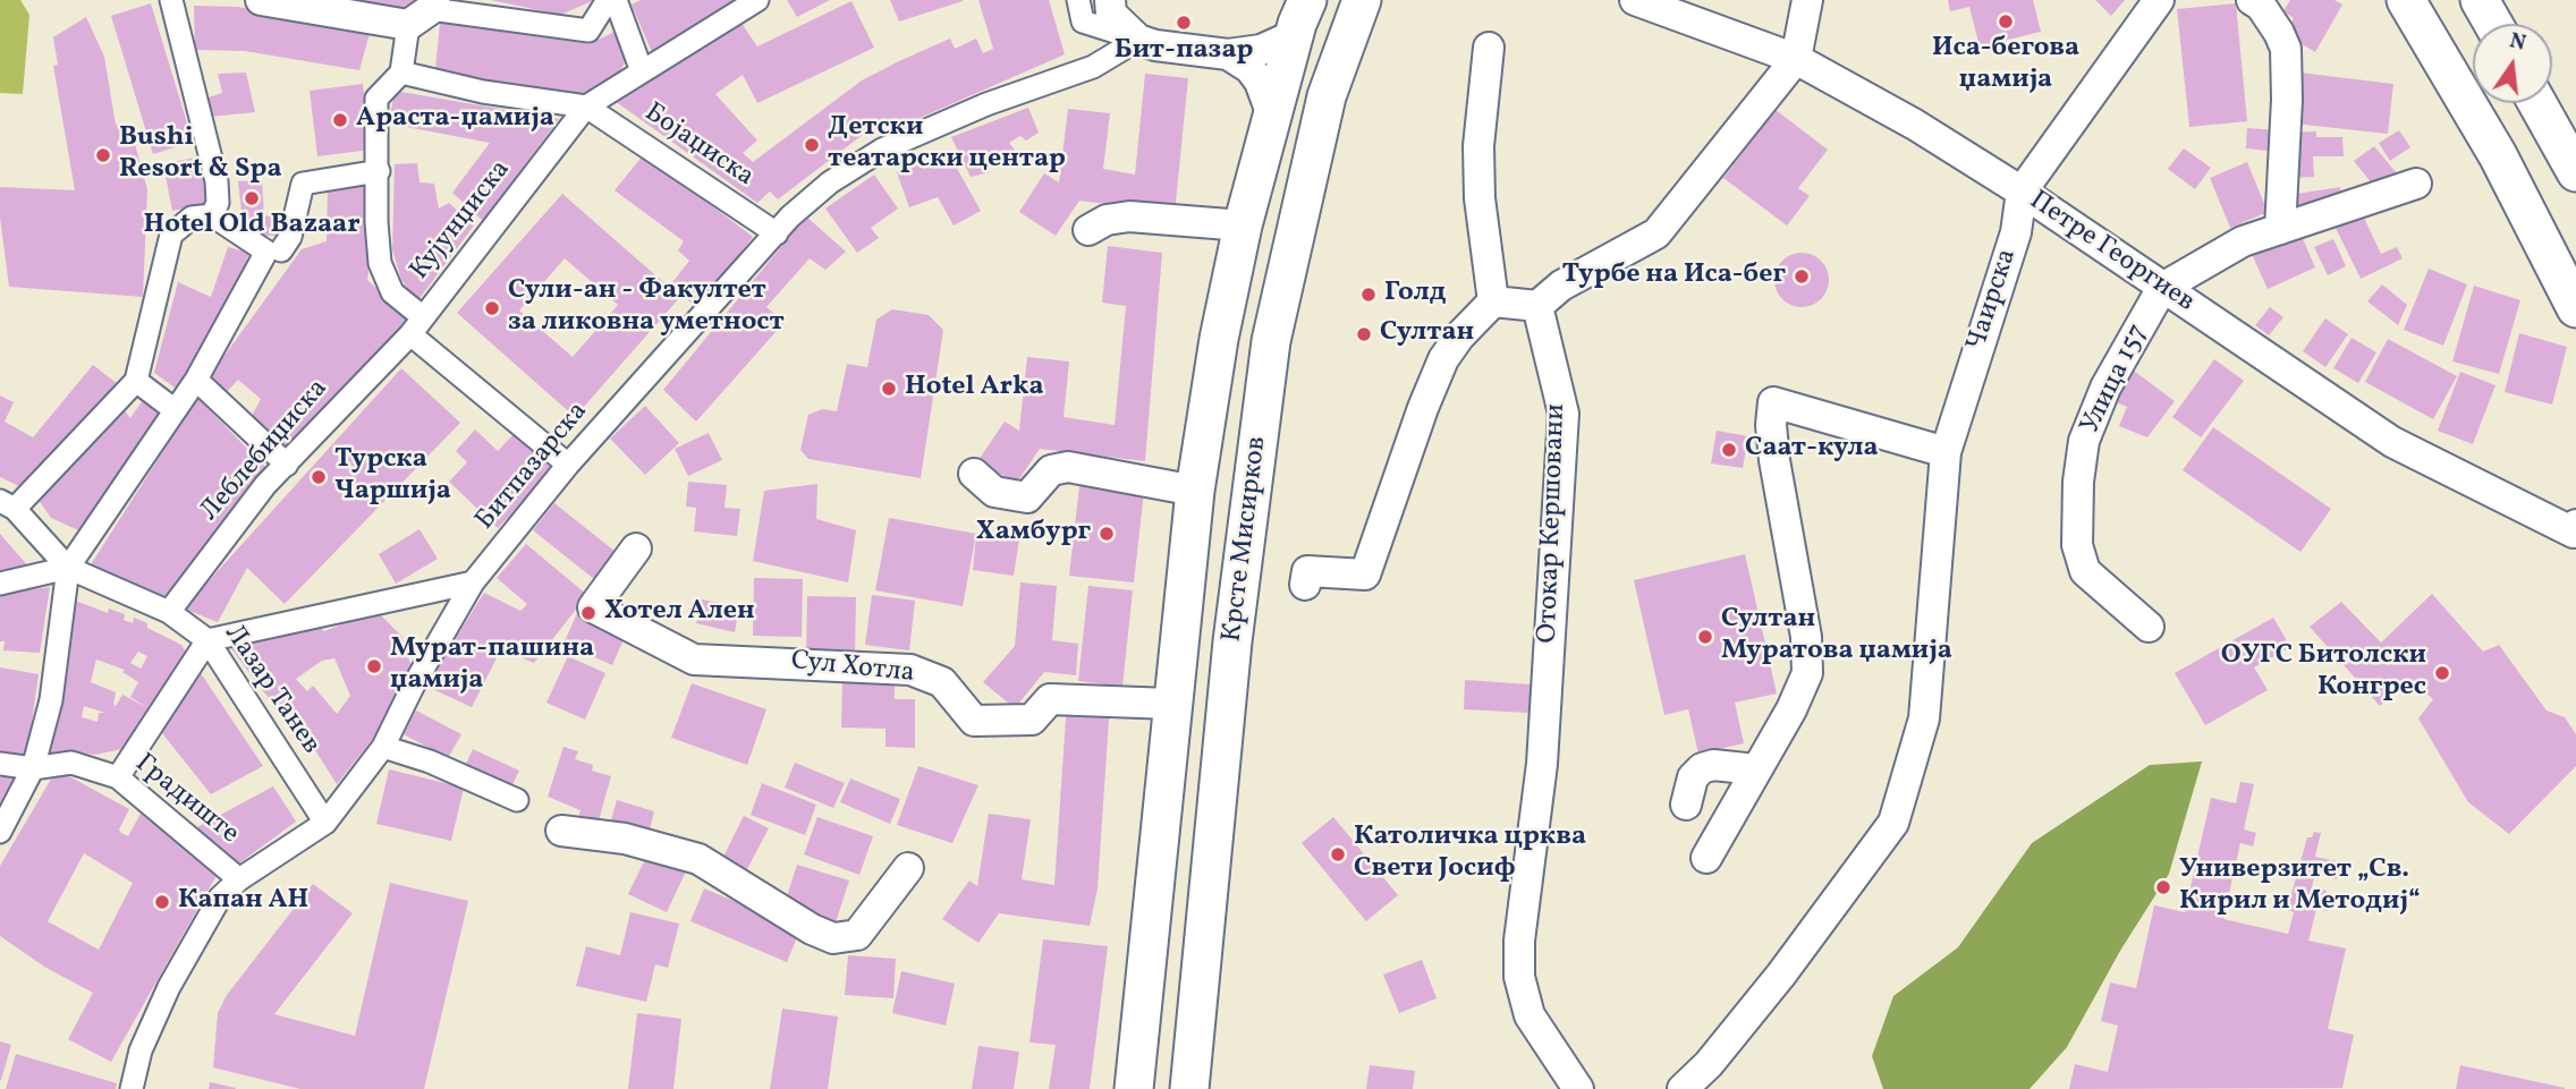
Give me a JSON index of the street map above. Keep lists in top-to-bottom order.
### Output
{
  "streets": {
    "street": [
      "Бојаџиска",
      "Кујунџиска",
      "Петре Георгиев",
      "Чаирска",
      "Улица 157",
      "Леблебиџиска",
      "Битпазарска",
      "Отокар Кершовани",
      "Крсте Мисирков",
      "Сул Хотла",
      "Лазар Танев",
      "Градиште"
    ]
  },
  "crossings": [
    ["Бојаџиска", "Кујунџиска"],
    ["Бојаџиска", "Битпазарска"],
    ["Кујунџиска", "Леблебиџиска"],
    ["Петре Георгиев", "Чаирска"],
    ["Петре Георгиев", "Улица 157"],
    ["Леблебиџиска", "Лазар Танев"],
    ["Битпазарска", "Лазар Танев"],
    ["Битпазарска", "Градиште"],
    ["Крсте Мисирков", "Сул Хотла"]
  ],
  "places": [
    "Иса-бегова џамија",
    "Бит-пазар",
    "Араста-џамија",
    "Детски театарски центар",
    "Bushi Resort & Spa",
    "Hotel Old Bazaar",
    "Турбе на Иса-бег",
    "Голд",
    "Сули-ан - Факултет за ликовна уметност",
    "Султан",
    "Hotel Arka",
    "Саат-кула",
    "Турска Чаршија",
    "Хамбург",
    "Хотел Ален",
    "Султан Муратова џамија",
    "Мурат-пашина џамија",
    "ОУГС Битолски Конгрес",
    "Католичка црква Свети Јосиф",
    "Универзитет „Св. Кирил и Методиј“",
    "Капан АН"
  ],
  "north": "top"
}
